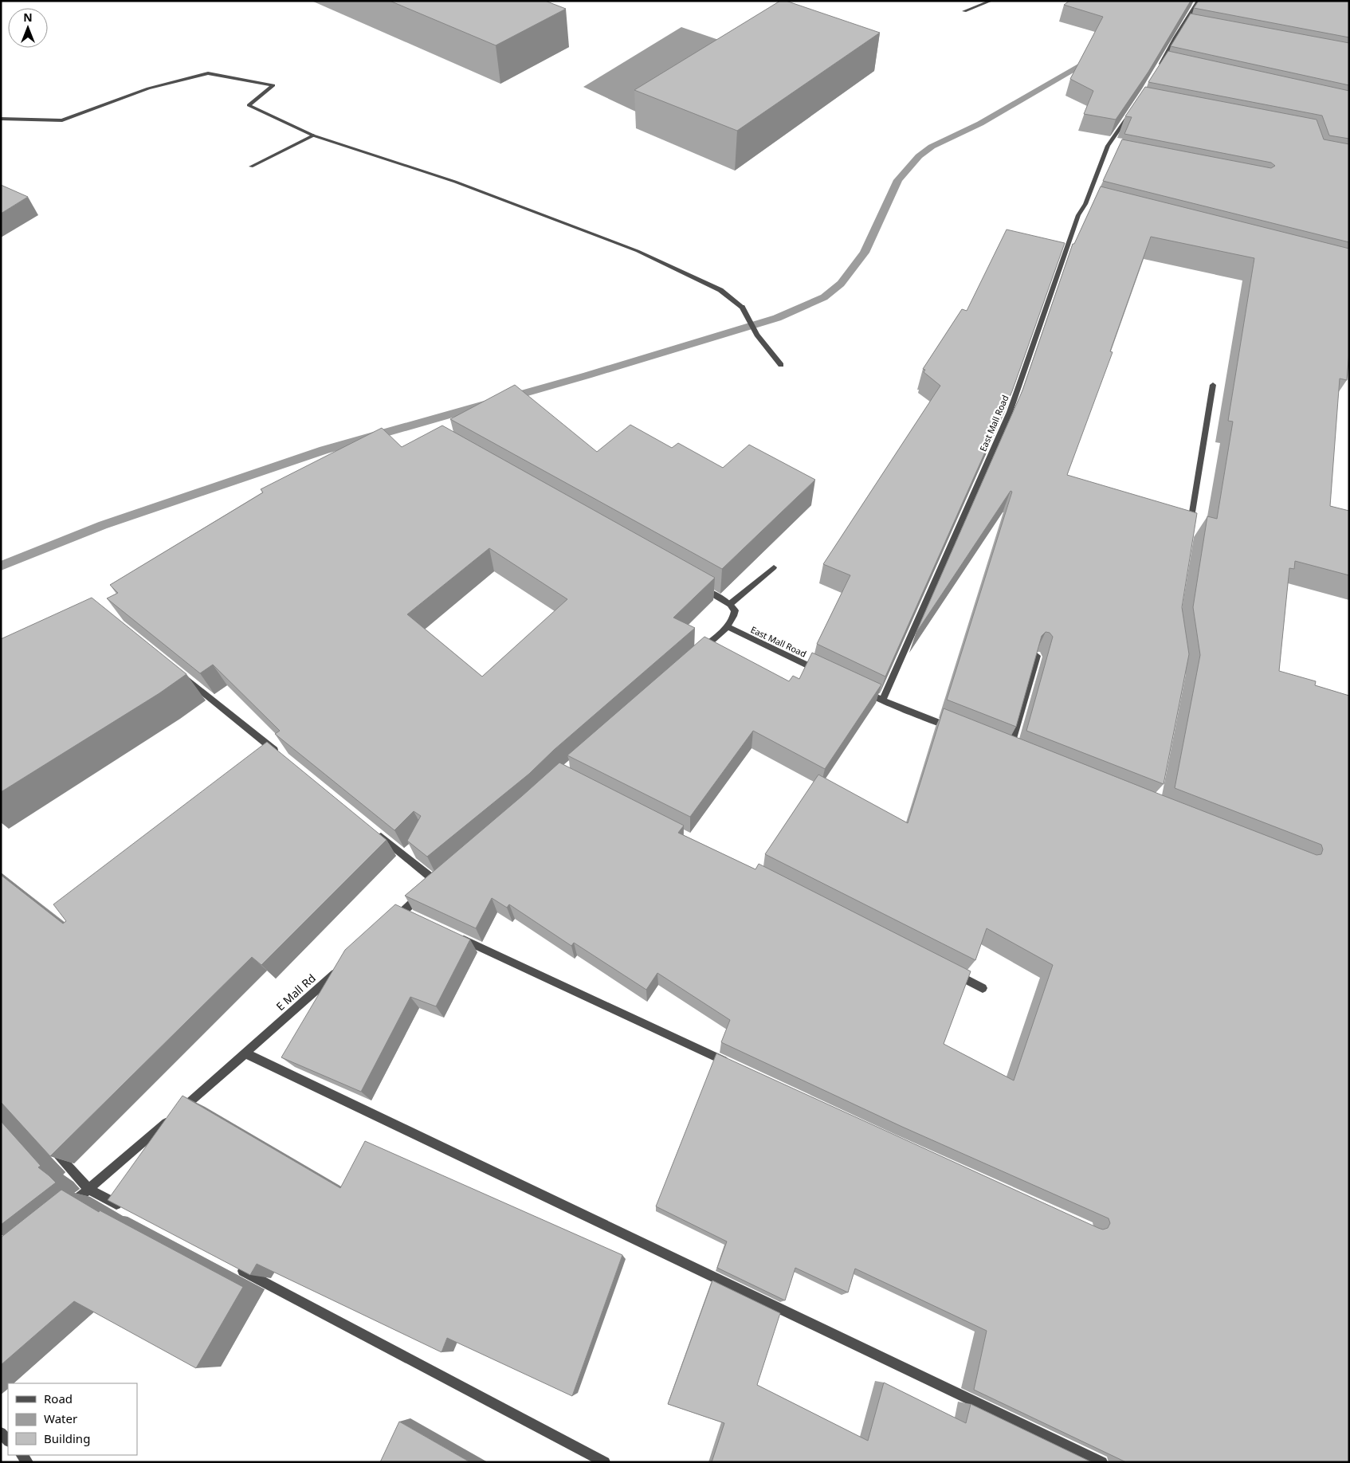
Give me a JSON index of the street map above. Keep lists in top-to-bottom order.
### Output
{
  "streets": {
    "street": ["East Mall Road", "E Mall Rd"]
  },
  "legend": ["Road", "Water", "Building"],
  "north": "top"
}
